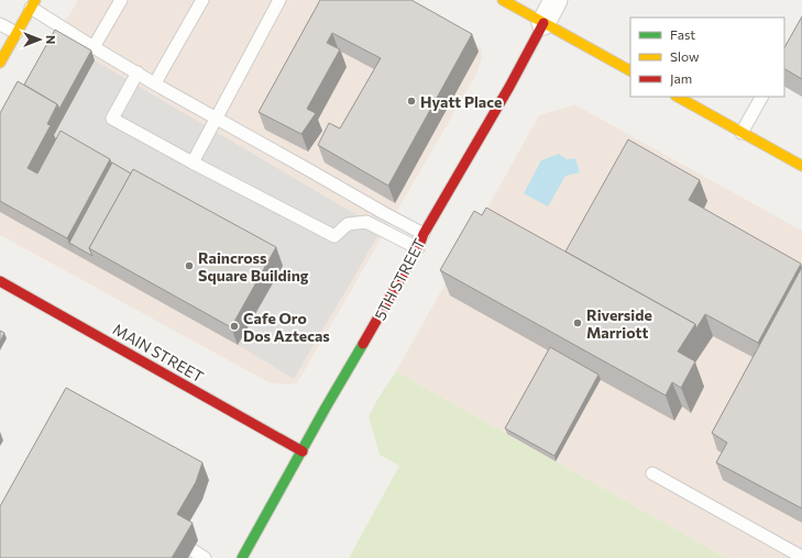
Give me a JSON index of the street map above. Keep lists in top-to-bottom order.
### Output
{
  "streets": {
    "street": ["5TH STREET", "MAIN STREET"]
  },
  "crossings": [
    ["5TH STREET", "MAIN STREET"]
  ],
  "places": [
    "Hyatt Place",
    "Raincross Square Building",
    "Riverside Marriott",
    "Cafe Oro Dos Aztecas"
  ],
  "legend": ["Fast", "Slow", "Jam"],
  "north": "right"
}
